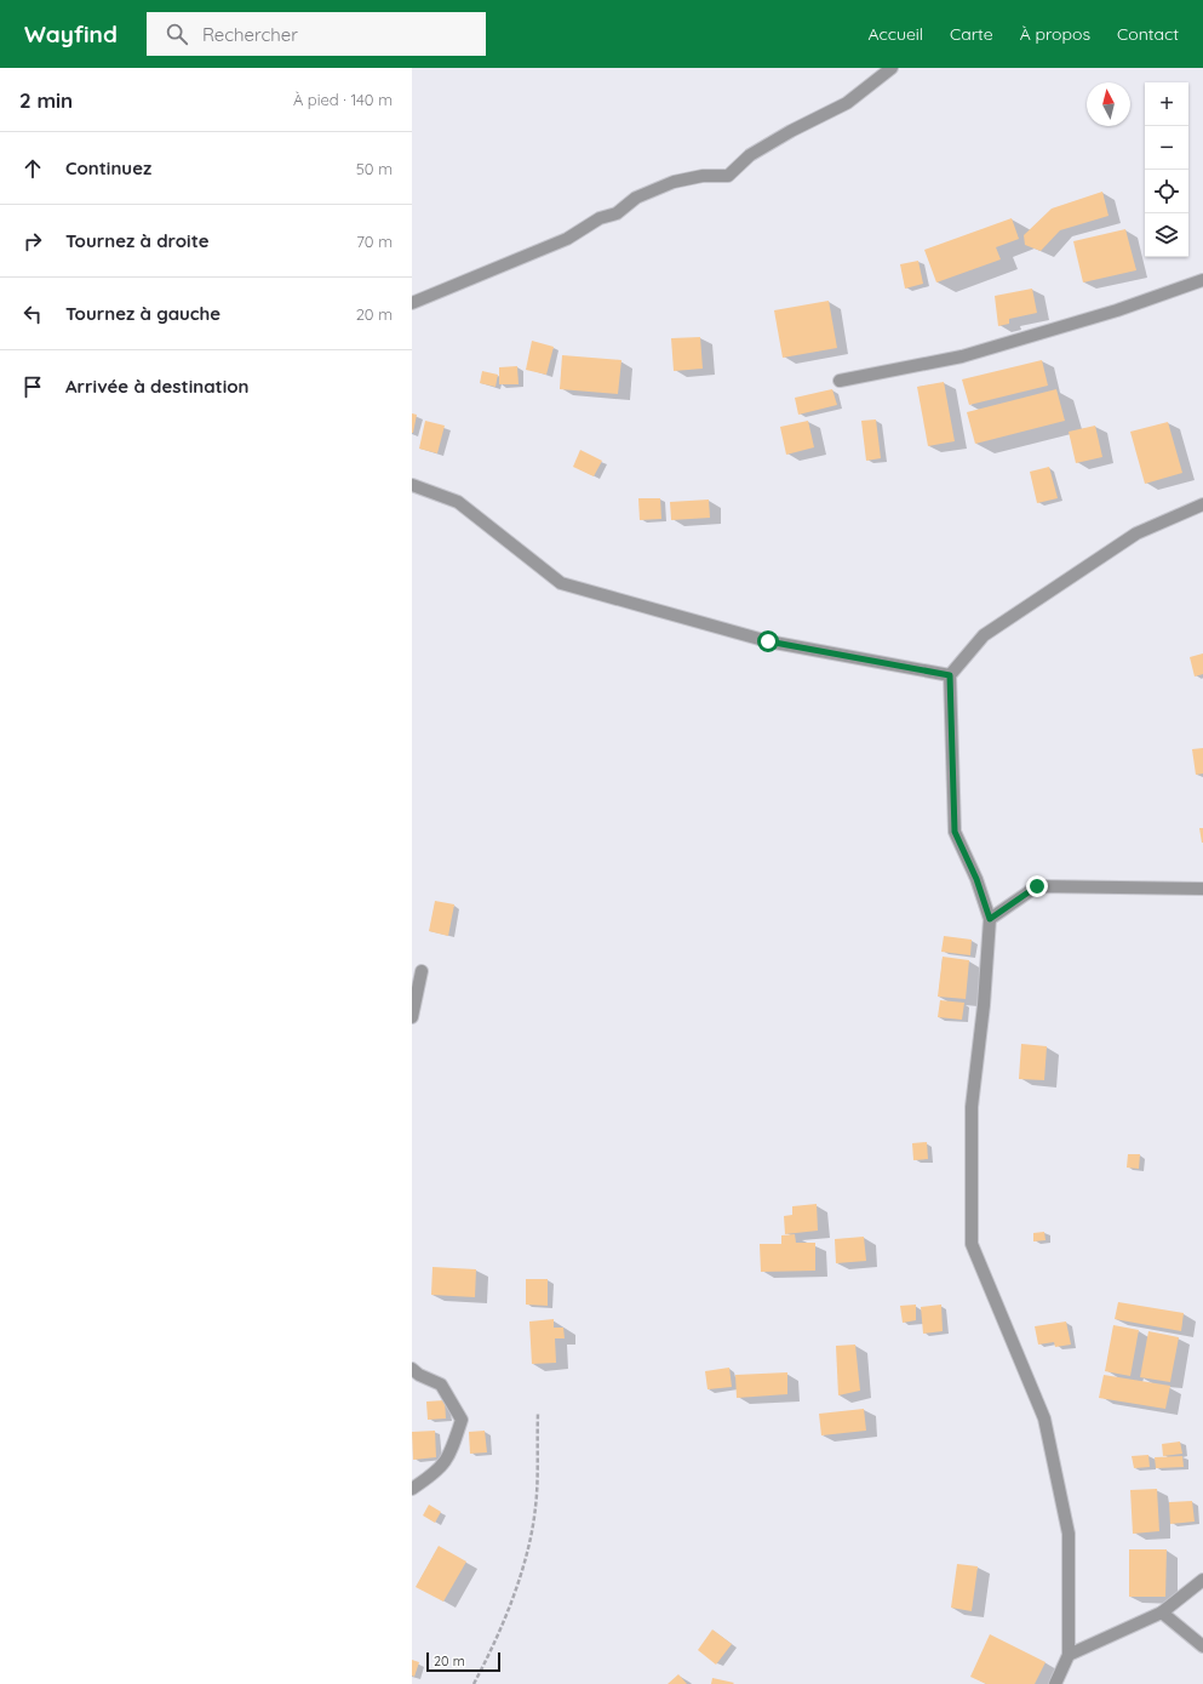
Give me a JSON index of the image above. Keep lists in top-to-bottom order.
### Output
{
  "scale_bar": "20 m",
  "north": "top",
  "page": {
    "header": "Wayfind",
    "search": "Rechercher",
    "nav": [
      "Accueil",
      "Carte",
      "À propos",
      "Contact"
    ],
    "heading": ["2 min", "À pied · 140 m"],
    "map_buttons": ["+", "−"],
    "list": [
      ["Continuez", "50 m"],
      ["Tournez à droite", "70 m"],
      ["Tournez à gauche", "20 m"],
      "Arrivée à destination"
    ],
    "scale": "20 m"
  }
}
